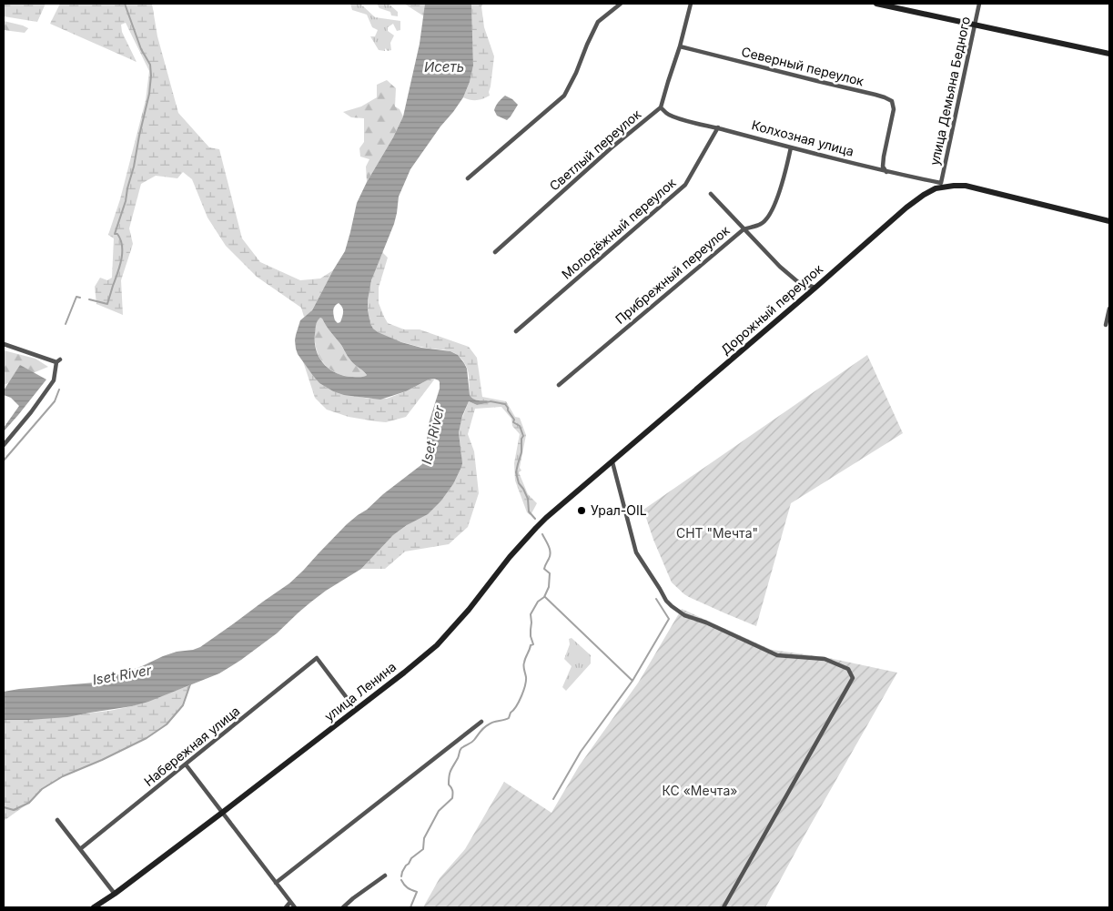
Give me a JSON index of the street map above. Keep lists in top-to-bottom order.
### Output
{
  "streets": {
    "main road": ["Дорожный переулок", "улица Ленина"],
    "street": [
      "Северный переулок",
      "улица Демьяна Бедного",
      "Колхозная улица",
      "Светлый переулок",
      "Молодёжный переулок",
      "Прибрежный переулок",
      "Набережная улица"
    ]
  },
  "crossings": [
    ["Северный переулок", "Колхозная улица"],
    ["улица Демьяна Бедного", "Колхозная улица"],
    ["улица Демьяна Бедного", "Дорожный переулок"],
    ["Колхозная улица", "Светлый переулок"],
    ["Колхозная улица", "Молодёжный переулок"],
    ["Колхозная улица", "Прибрежный переулок"],
    ["Колхозная улица", "Дорожный переулок"],
    ["Дорожный переулок", "улица Ленина"],
    ["улица Ленина", "Набережная улица"]
  ],
  "water": ["Исеть", "Iset River"],
  "parks": ["СНТ \"Мечта\"", "КС «Мечта»"],
  "places": ["Урал-OIL"]
}
